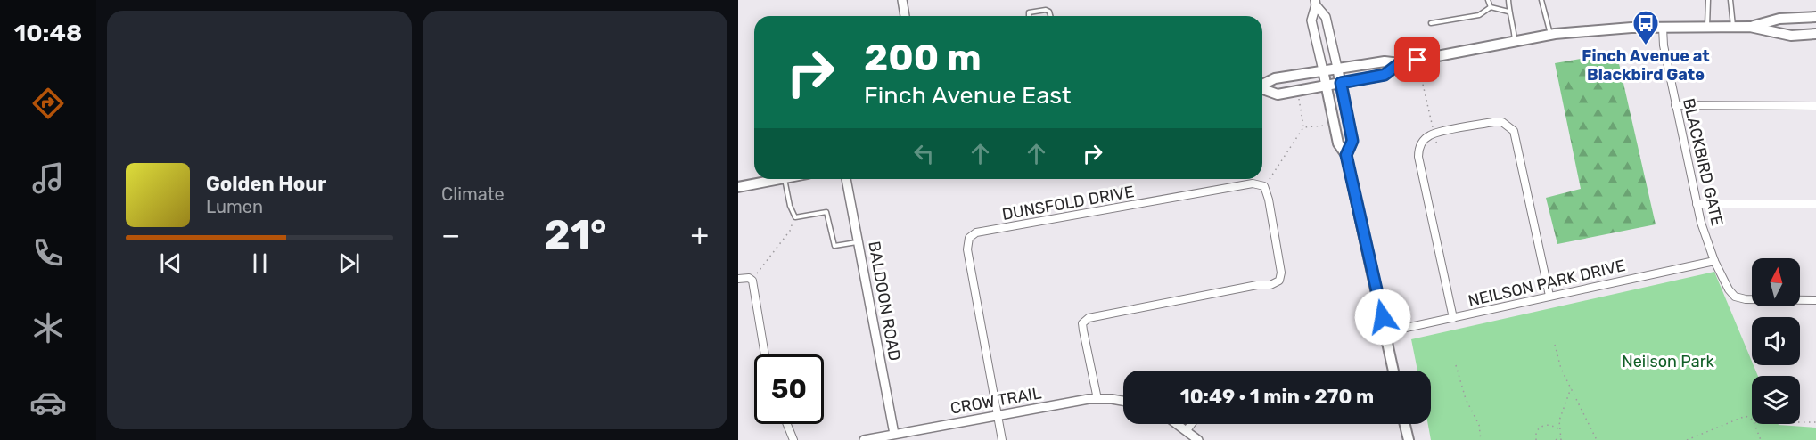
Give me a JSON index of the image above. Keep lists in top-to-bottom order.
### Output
{
  "streets": {
    "street": [
      "BLACKBIRD GATE",
      "DUNSFOLD DRIVE",
      "NEILSON PARK DRIVE",
      "BALDOON ROAD",
      "CROW TRAIL"
    ]
  },
  "crossings": [
    ["BLACKBIRD GATE", "NEILSON PARK DRIVE"],
    ["DUNSFOLD DRIVE", "CROW TRAIL"],
    ["BALDOON ROAD", "CROW TRAIL"]
  ],
  "parks": ["Neilson Park"],
  "places": {
    "bus stop": ["Finch Avenue at Blackbird Gate"]
  },
  "north": "top",
  "page": {
    "tabs": "10:48",
    "tile": "Climate",
    "turn": ["200 m", "Finch Avenue East"],
    "song": ["Golden Hour", "Lumen"],
    "heat": ["−", "21°", "+"],
    "limit": "50",
    "trip": "10:49 · 1 min · 270 m"
  }
}
